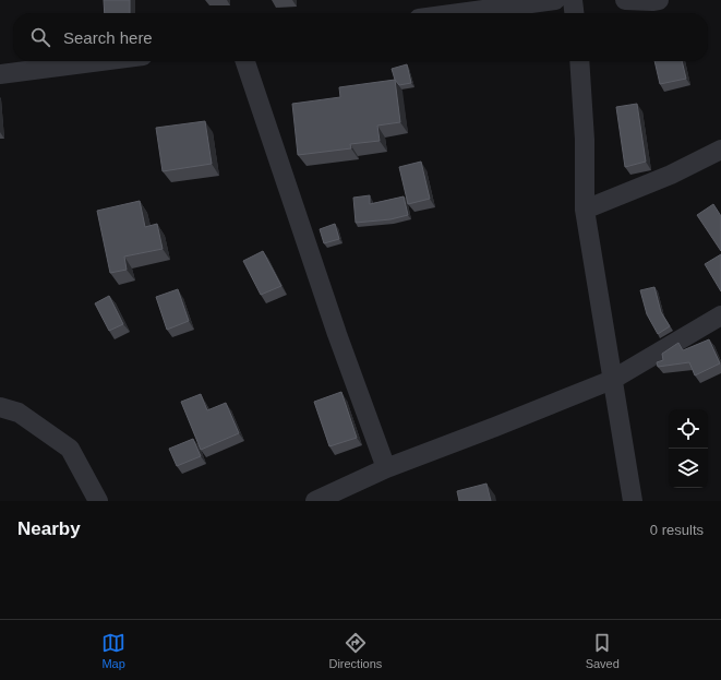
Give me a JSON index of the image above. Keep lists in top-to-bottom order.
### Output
{
  "page": {
    "search": "Search here",
    "heading": ["Nearby", "0 results"],
    "nav": ["Map", "Directions", "Saved"]
  }
}
